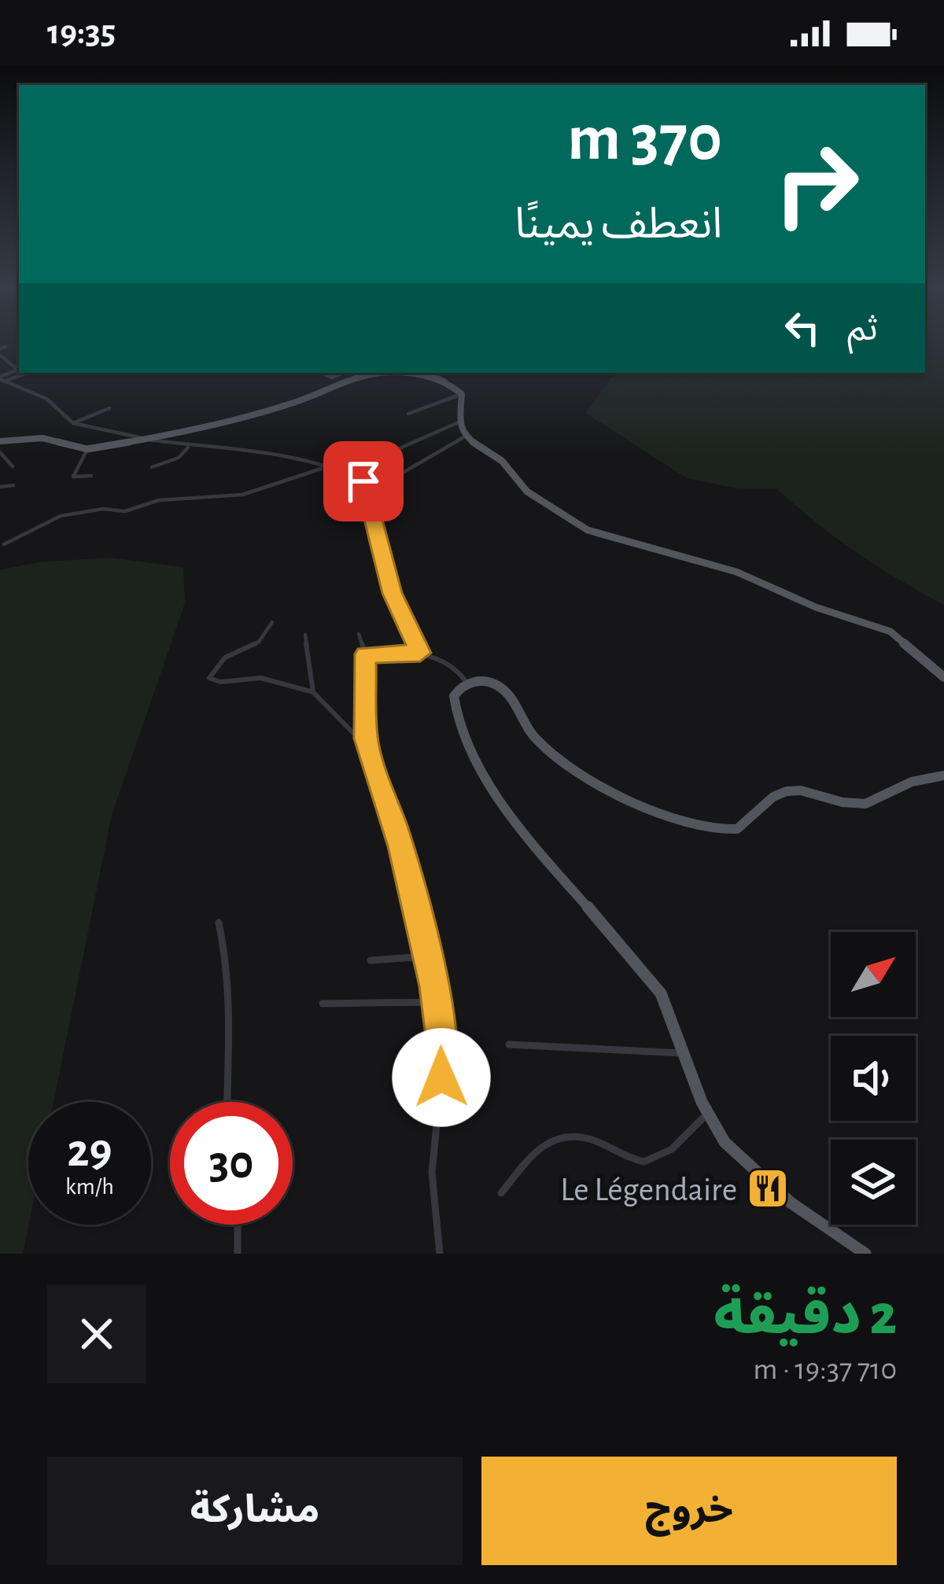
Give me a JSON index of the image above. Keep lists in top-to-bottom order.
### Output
{
  "places": {
    "restaurant": ["Le Légendaire"]
  },
  "north": "top right",
  "page": {
    "status": "19:35",
    "turn": ["370 m", "انعطف يمينًا"],
    "then": "ثم",
    "speed": "29 km/h",
    "limit": "30",
    "heading": ["2 دقيقة", "710 m · 19:37"],
    "buttons": ["خروج", "مشاركة"]
  }
}
